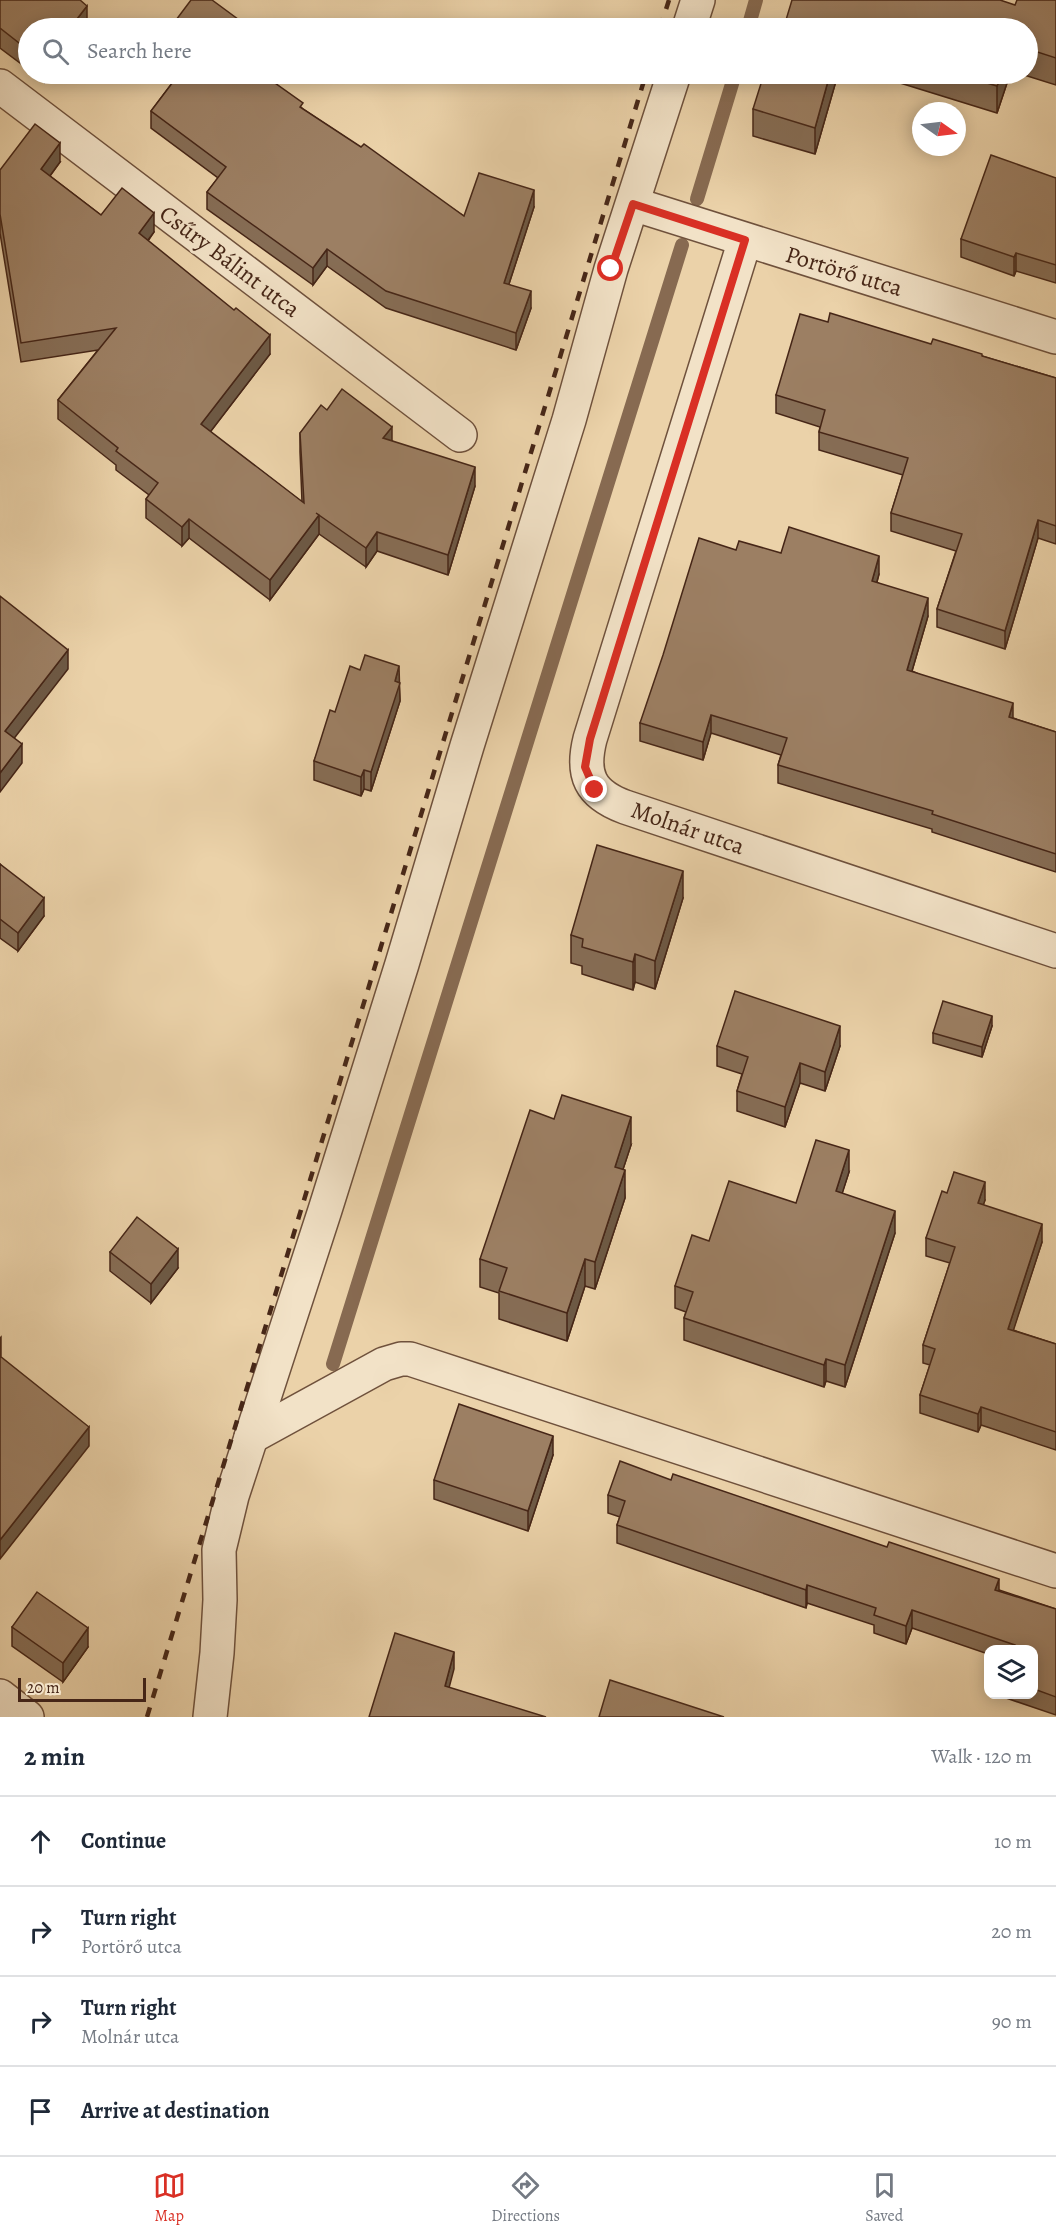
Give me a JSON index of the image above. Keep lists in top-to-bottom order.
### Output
{
  "streets": {
    "street": ["Csűry Bálint utca", "Portörő utca", "Molnár utca"]
  },
  "crossings": [
    ["Portörő utca", "Molnár utca"]
  ],
  "scale_bar": "20 m",
  "north": "right",
  "page": {
    "search": "Search here",
    "scale": "20 m",
    "heading": ["2 min", "Walk · 120 m"],
    "list": [
      ["Continue", "10 m"],
      ["Turn right", "Portörő utca", "20 m"],
      ["Turn right", "Molnár utca", "90 m"],
      "Arrive at destination"
    ],
    "nav": ["Map", "Directions", "Saved"]
  }
}
